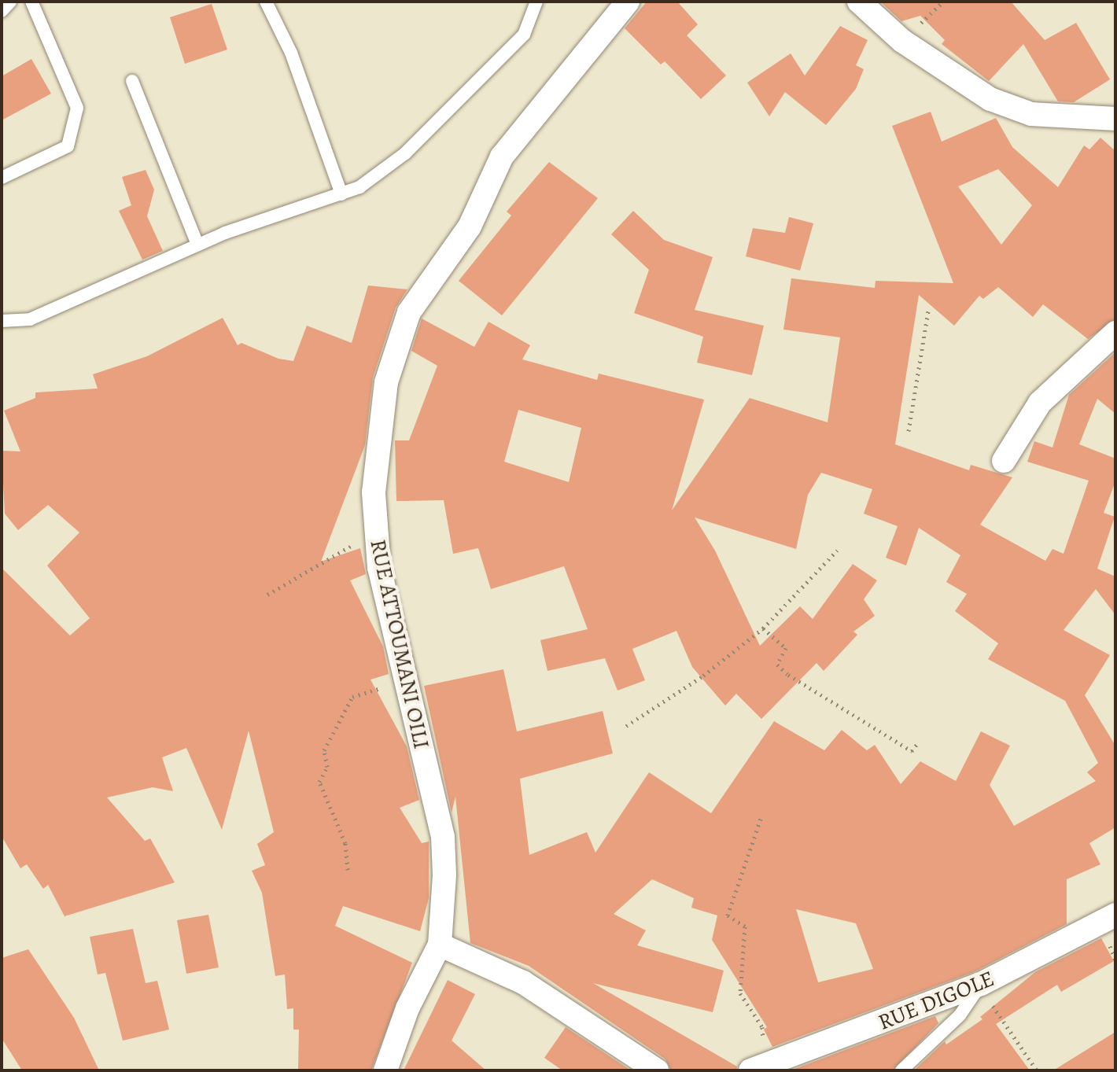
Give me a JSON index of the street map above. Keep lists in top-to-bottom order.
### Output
{
  "streets": {
    "street": ["RUE ATTOUMANI OILI", "RUE DIGOLE"]
  }
}
